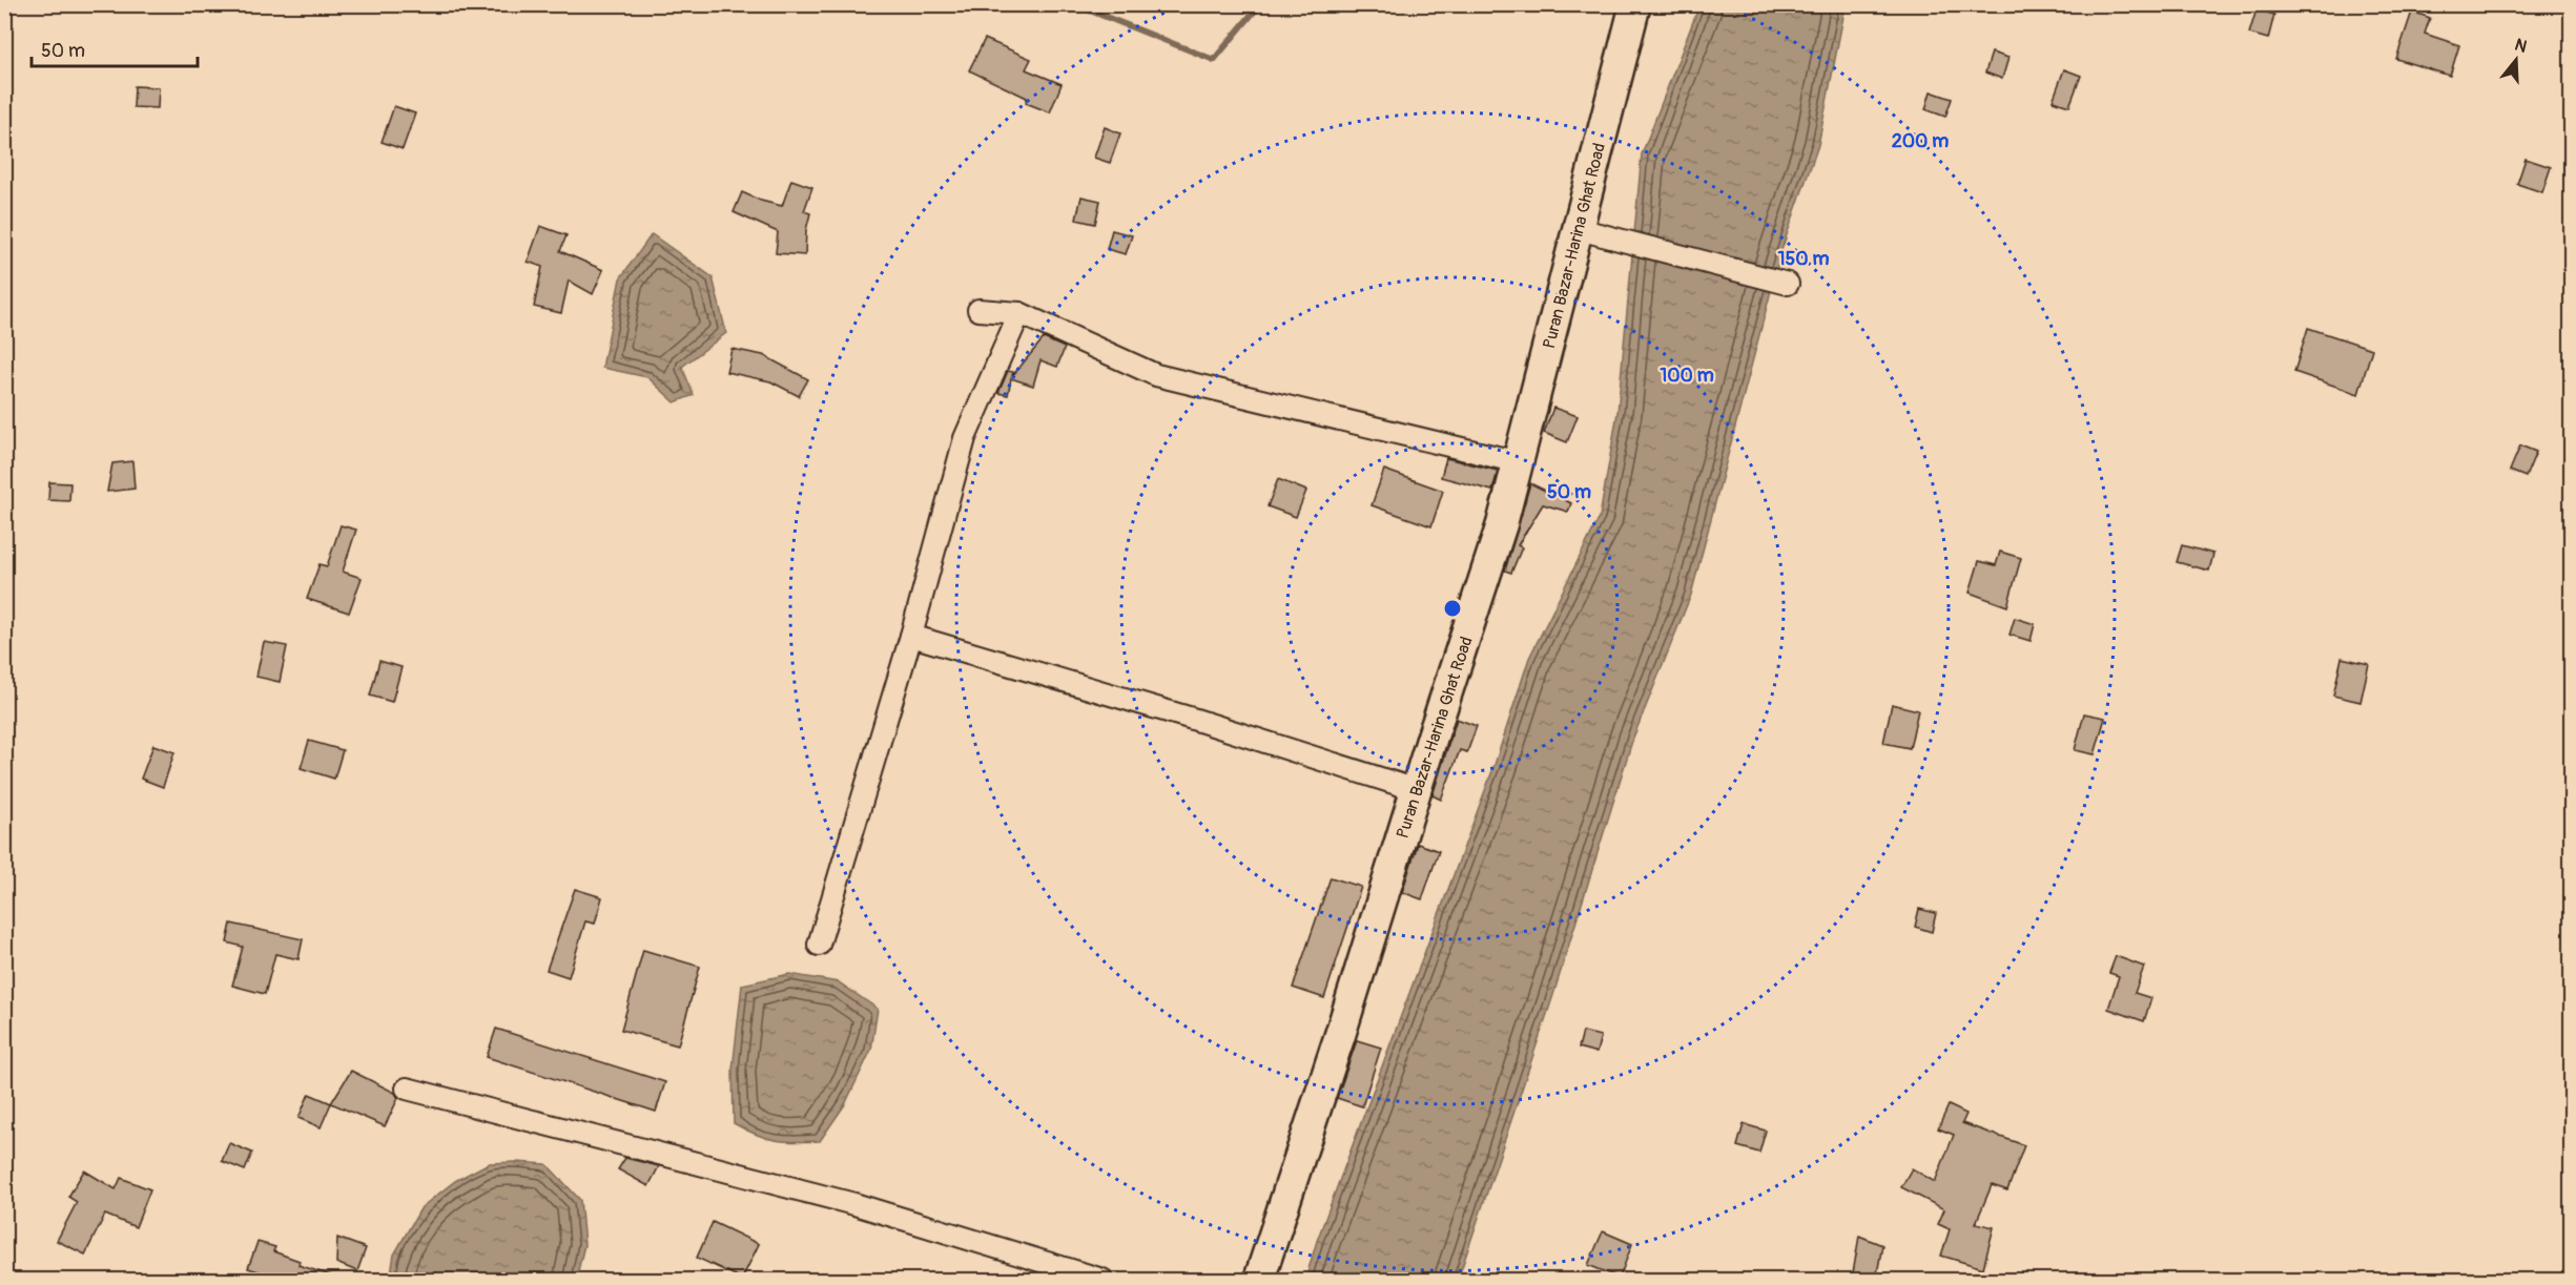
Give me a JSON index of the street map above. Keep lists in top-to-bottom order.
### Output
{
  "streets": {
    "main road": ["Puran Bazar-Harina Ghat Road"]
  },
  "scale_bar": "50 m",
  "north": "top",
  "rings": [
    "200 m",
    "150 m",
    "100 m",
    "50 m"
  ]
}
